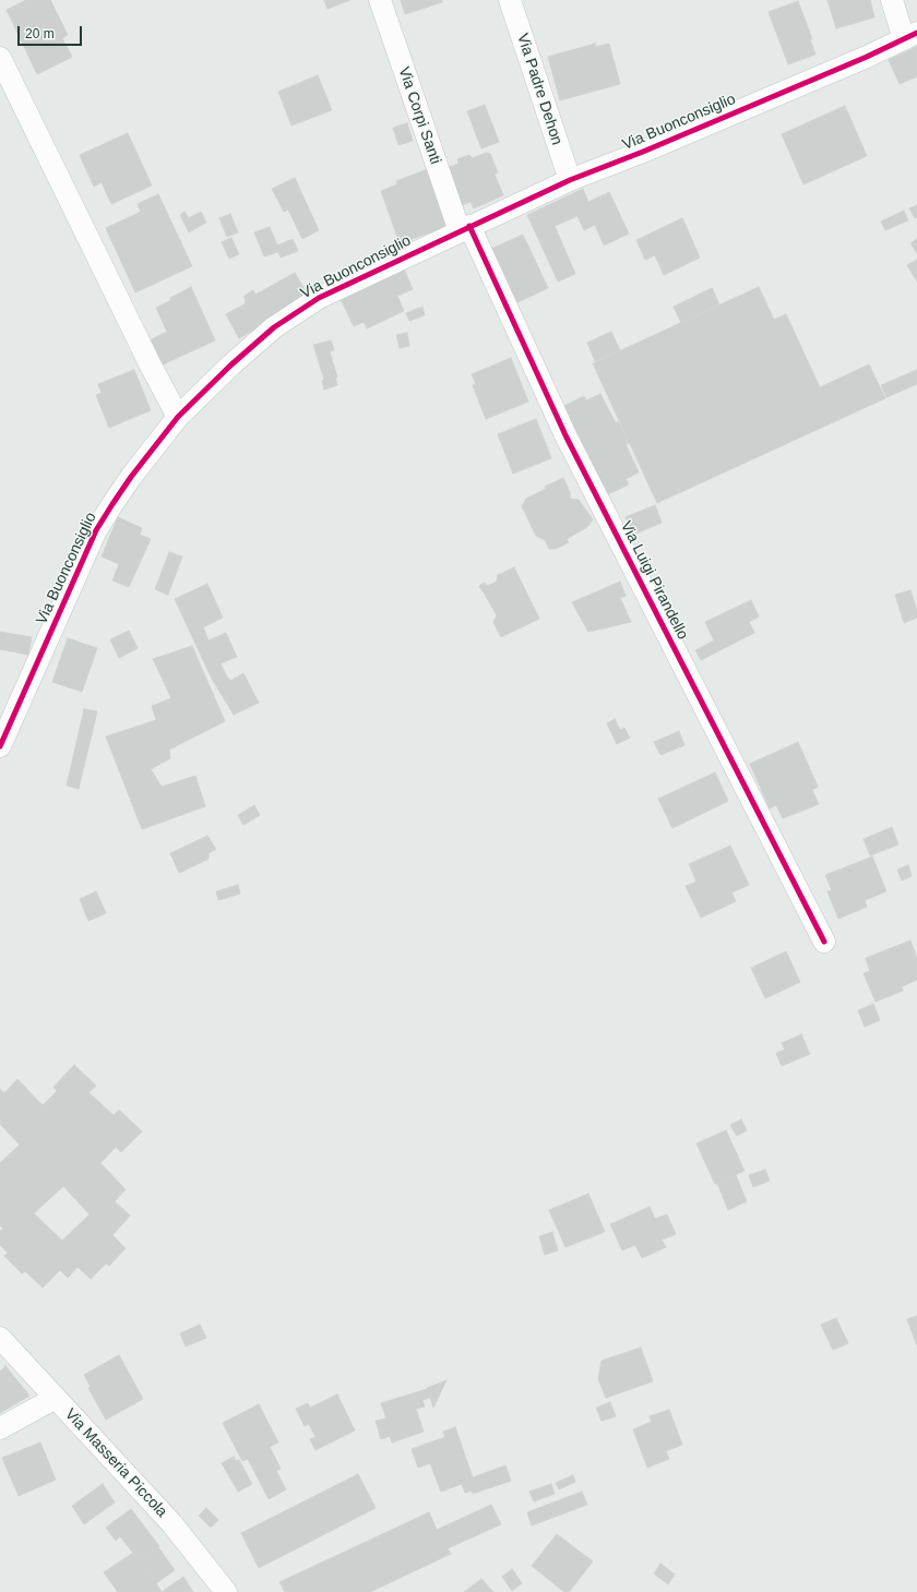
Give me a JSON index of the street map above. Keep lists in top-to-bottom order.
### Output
{
  "streets": {
    "street": [
      "Via Padre Dehon",
      "Via Corpi Santi",
      "Via Buonconsiglio",
      "Via Luigi Pirandello",
      "Via Masseria Piccola"
    ]
  },
  "crossings": [
    ["Via Padre Dehon", "Via Buonconsiglio"],
    ["Via Corpi Santi", "Via Buonconsiglio"],
    ["Via Corpi Santi", "Via Luigi Pirandello"],
    ["Via Buonconsiglio", "Via Luigi Pirandello"]
  ],
  "scale_bar": "20 m"
}
